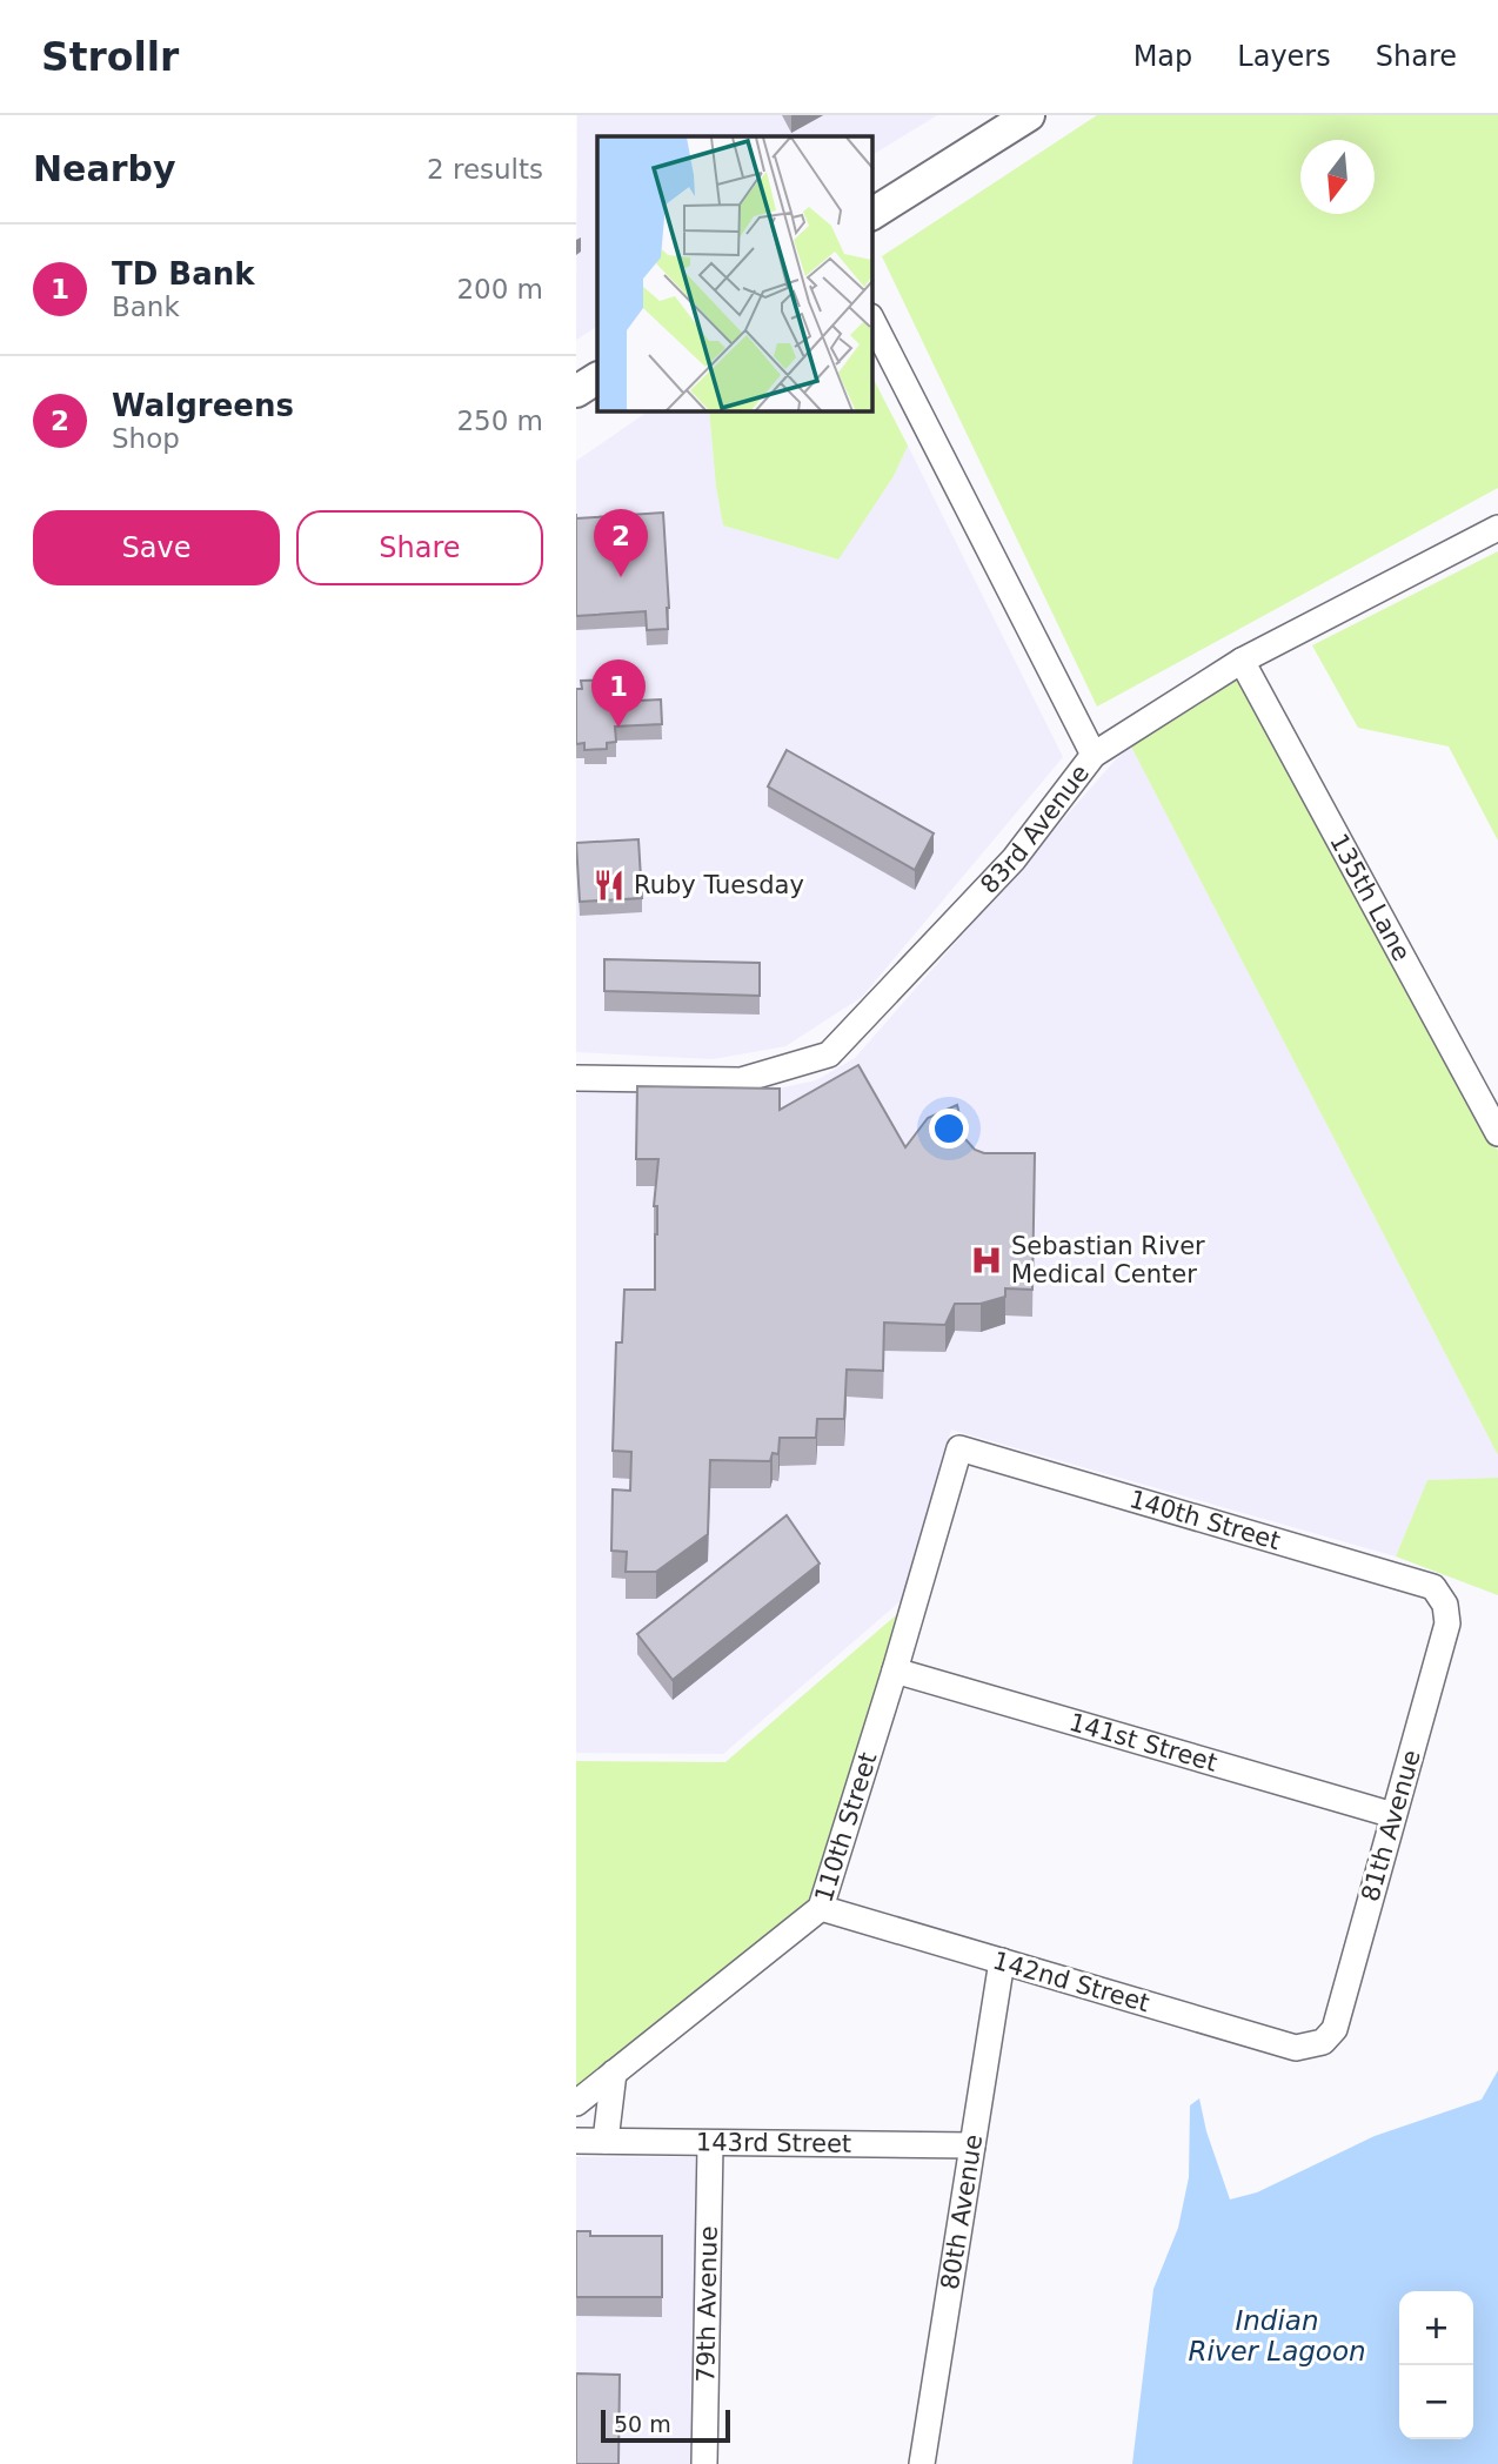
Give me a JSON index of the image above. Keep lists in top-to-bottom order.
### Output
{
  "streets": {
    "street": [
      "83rd Avenue",
      "135th Lane",
      "140th Street",
      "141st Street",
      "81th Avenue",
      "110th Street",
      "142nd Street",
      "143rd Street",
      "80th Avenue",
      "79th Avenue"
    ]
  },
  "crossings": [
    ["83rd Avenue", "135th Lane"],
    ["140th Street", "81th Avenue"],
    ["140th Street", "110th Street"],
    ["141st Street", "81th Avenue"],
    ["141st Street", "110th Street"],
    ["81th Avenue", "142nd Street"],
    ["110th Street", "142nd Street"],
    ["142nd Street", "80th Avenue"],
    ["143rd Street", "80th Avenue"],
    ["143rd Street", "79th Avenue"]
  ],
  "water": ["Indian River Lagoon"],
  "places": {
    "restaurant": ["Ruby Tuesday"],
    "hospital": ["Sebastian River Medical Center"]
  },
  "scale_bar": "50 m",
  "north": "bottom",
  "page": {
    "header": "Strollr",
    "nav": ["Map", "Layers", "Share"],
    "heading": ["Nearby", "2 results"],
    "list": [
      {
        "mark": "1",
        "name": "TD Bank",
        "note": "Bank",
        "value": "200 m"
      },
      {
        "mark": "2",
        "name": "Walgreens",
        "note": "Shop",
        "value": "250 m"
      }
    ],
    "buttons": ["Save", "Share"],
    "pins": ["2", "1"],
    "map_buttons": ["+", "−"],
    "scale": "50 m"
  }
}
